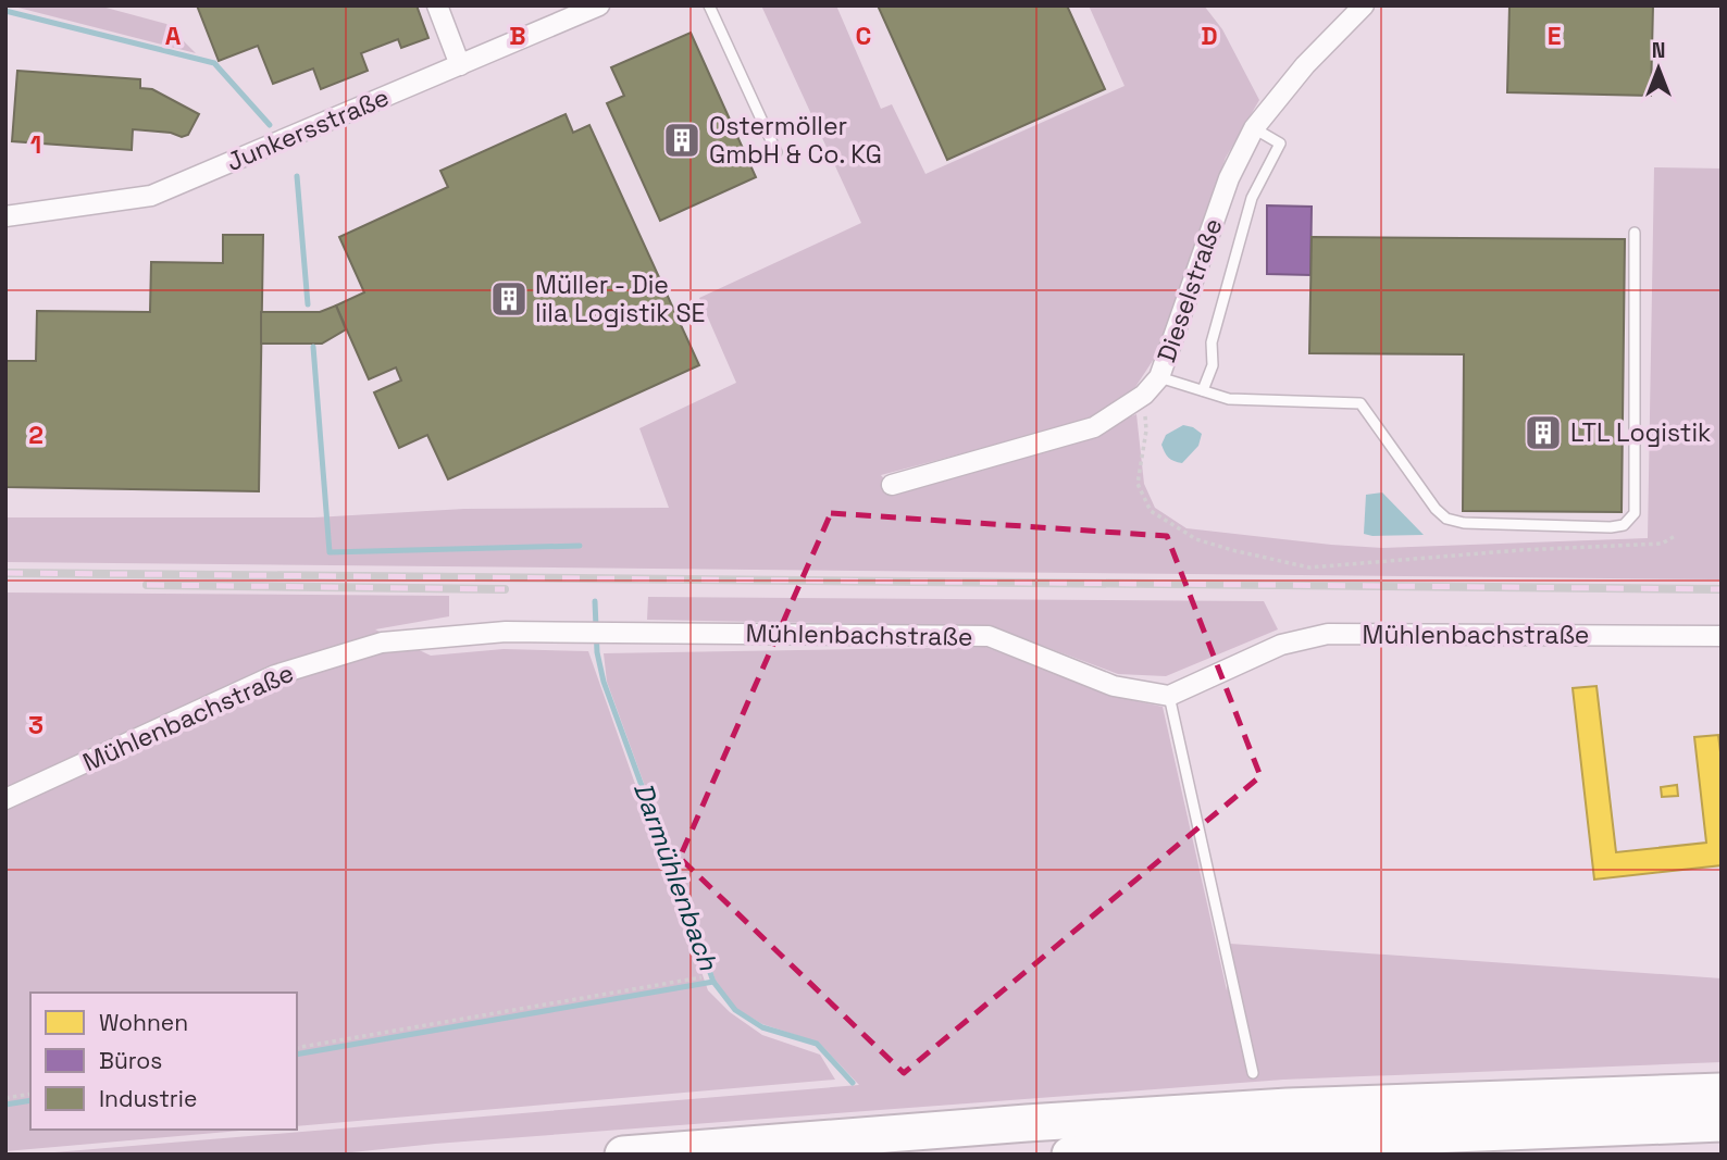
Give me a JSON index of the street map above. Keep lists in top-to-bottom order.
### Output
{
  "streets": {
    "street": ["Junkersstraße", "Dieselstraße", "Mühlenbachstraße"]
  },
  "water": ["Darmühlenbach"],
  "places": {
    "building": ["Ostermöller GmbH & Co. KG", "Müller - Die lila Logistik SE", "LTL Logistik"]
  },
  "legend": ["Wohnen", "Büros", "Industrie"],
  "north": "top",
  "grid": {
    "columns": [
      "A",
      "B",
      "C",
      "D",
      "E"
    ],
    "rows": ["1", "2", "3"]
  }
}
